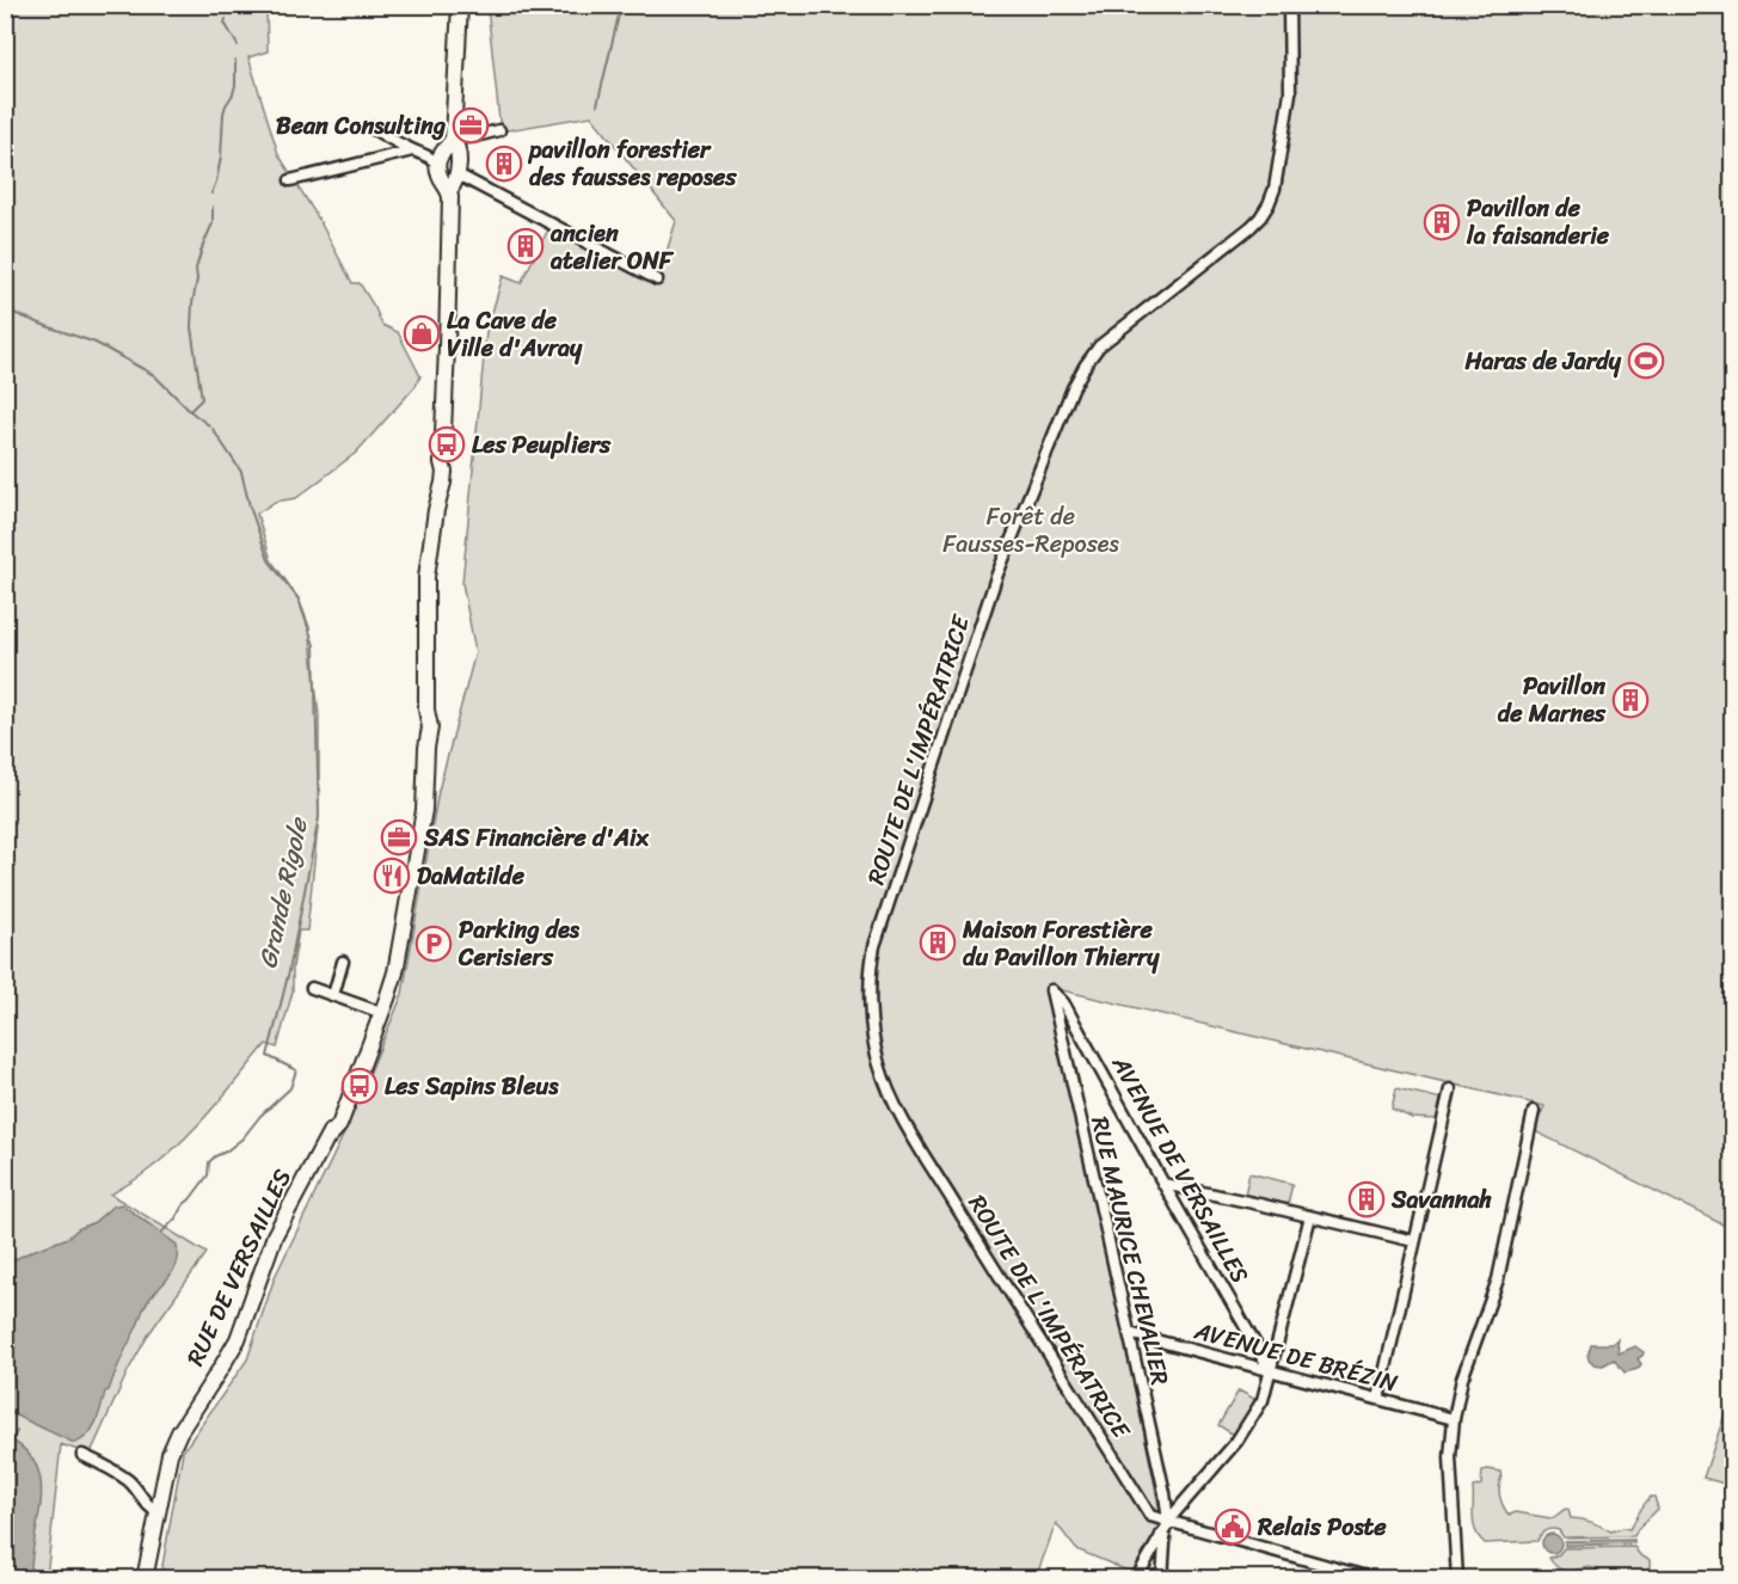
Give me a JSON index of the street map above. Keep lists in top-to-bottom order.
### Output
{
  "streets": {
    "main road": ["RUE DE VERSAILLES"],
    "street": [
      "ROUTE DE L'IMPÉRATRICE",
      "AVENUE DE VERSAILLES",
      "RUE MAURICE CHEVALIER",
      "AVENUE DE BRÉZIN"
    ]
  },
  "crossings": [
    ["ROUTE DE L'IMPÉRATRICE", "RUE MAURICE CHEVALIER"],
    ["AVENUE DE VERSAILLES", "RUE MAURICE CHEVALIER"],
    ["AVENUE DE VERSAILLES", "AVENUE DE BRÉZIN"],
    ["RUE MAURICE CHEVALIER", "AVENUE DE BRÉZIN"]
  ],
  "water": ["Grande Rigole"],
  "parks": ["Forêt de Fausses-Reposes"],
  "places": {
    "office": ["Bean Consulting", "SAS Financière d'Aix"],
    "building": [
      "pavillon forestier des fausses reposes",
      "Pavillon de la faisanderie",
      "ancien atelier ONF",
      "Pavillon de Marnes",
      "Maison Forestière du Pavillon Thierry",
      "Savannah"
    ],
    "shop": ["La Cave de Ville d'Avray"],
    "sports": ["Haras de Jardy"],
    "bus stop": ["Les Peupliers", "Les Sapins Bleus"],
    "restaurant": ["DaMatilde"],
    "parking": ["Parking des Cerisiers"],
    "public building": ["Relais Poste"]
  }
}
